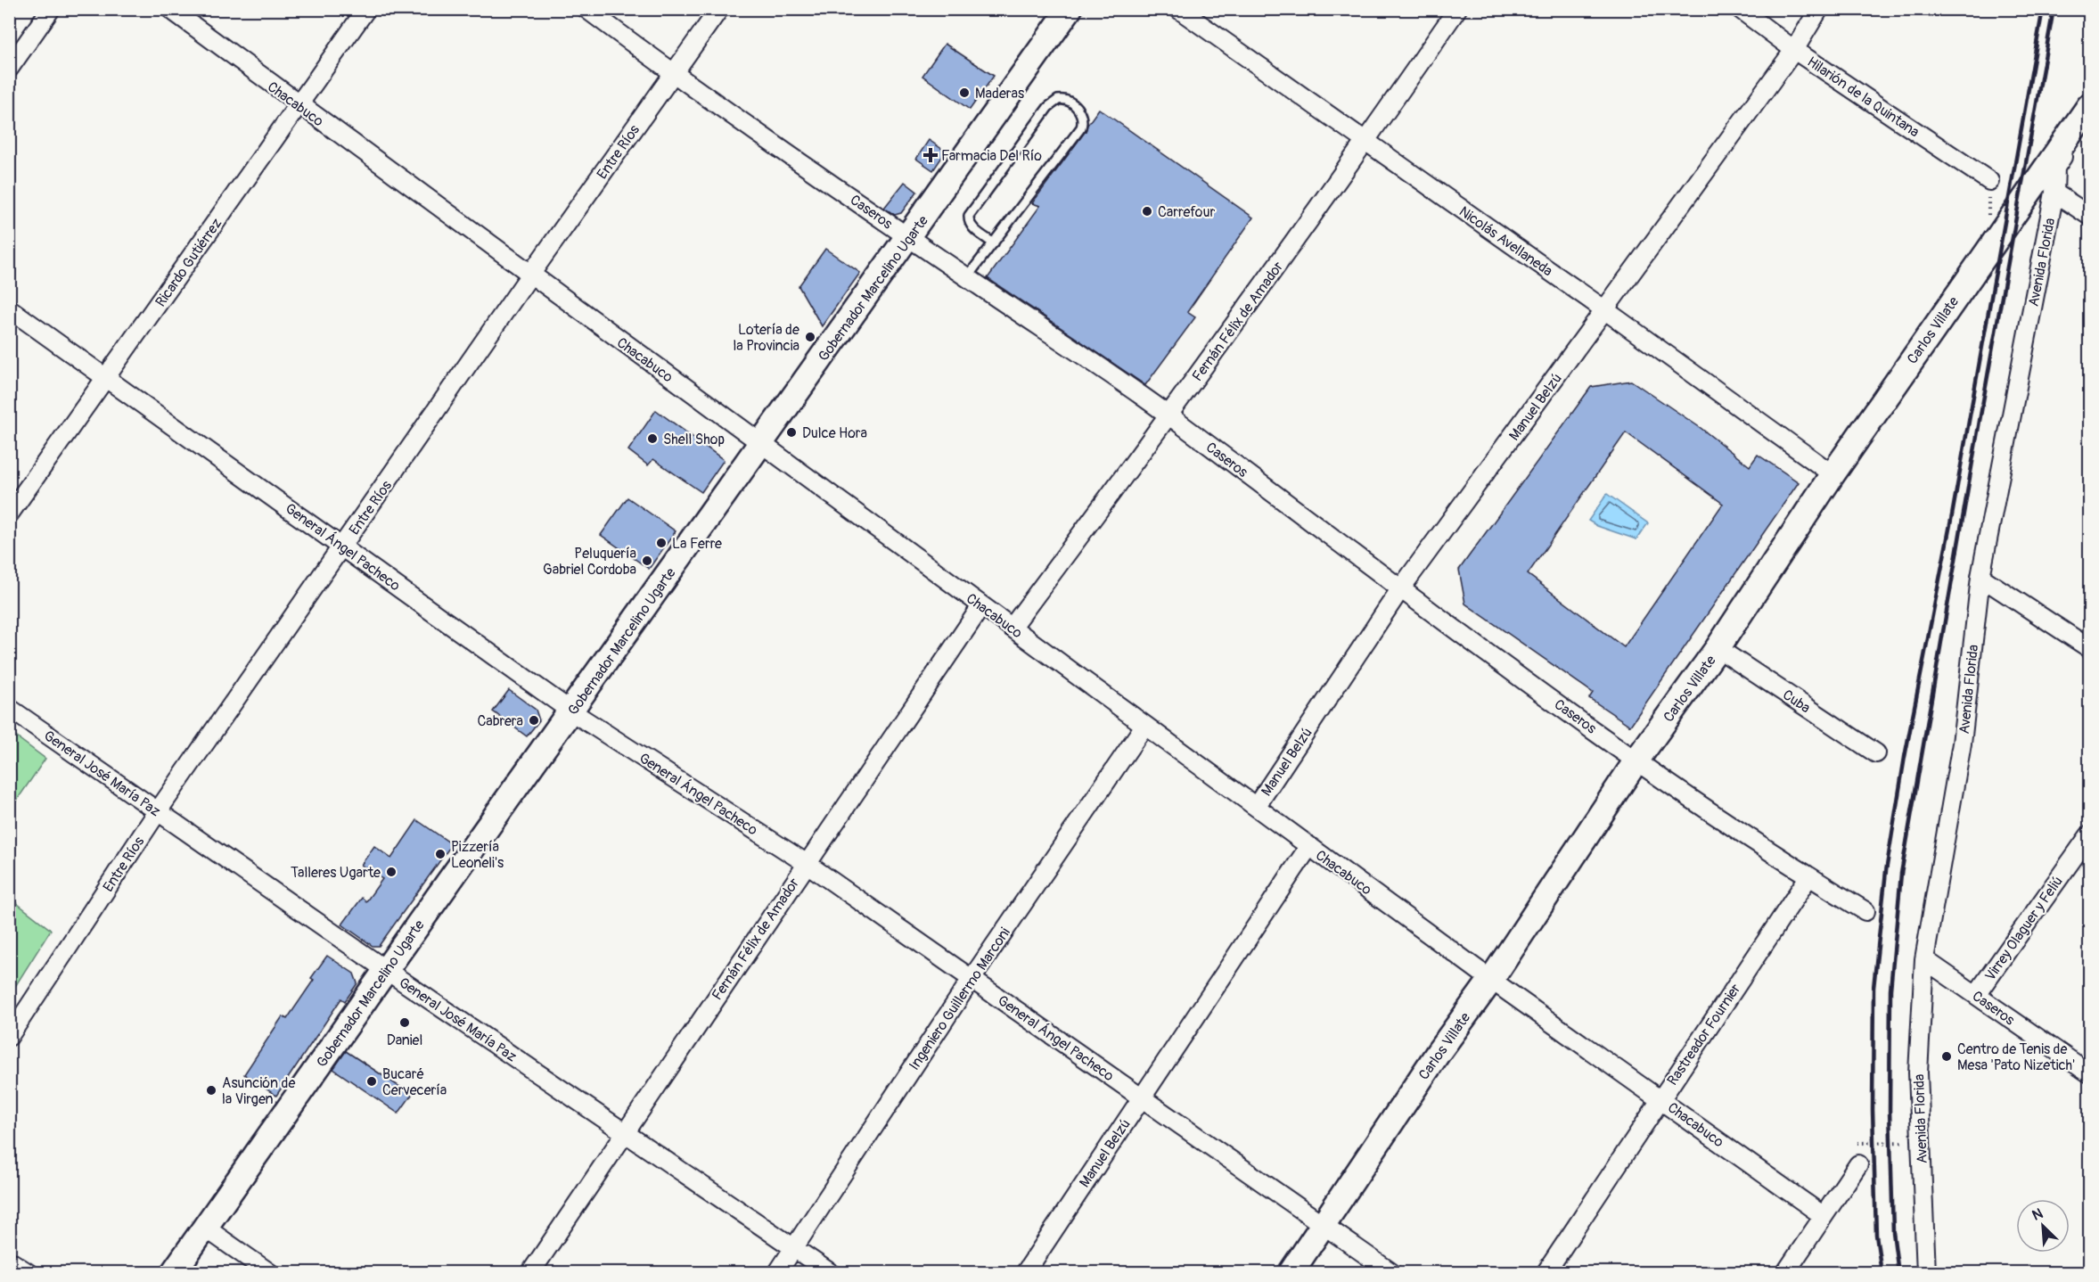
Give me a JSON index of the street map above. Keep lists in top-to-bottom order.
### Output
{
  "streets": {
    "street": [
      "Hilarión de la Quintana",
      "Chacabuco",
      "Entre Ríos",
      "Caseros",
      "Nicolás Avellaneda",
      "Ricardo Gutiérrez",
      "Avenida Florida",
      "Gobernador Marcelino Ugarte",
      "Fernán Félix de Amador",
      "Carlos Villate",
      "Manuel Belzú",
      "General Ángel Pacheco",
      "Cuba",
      "General José María Paz",
      "Virrey Olaguer y Feliú",
      "Ingeniero Guillermo Marconi",
      "Rastreador Fournier"
    ]
  },
  "crossings": [
    ["Hilarión de la Quintana", "Manuel Belzú"],
    ["Chacabuco", "Entre Ríos"],
    ["Chacabuco", "Ricardo Gutiérrez"],
    ["Chacabuco", "Gobernador Marcelino Ugarte"],
    ["Chacabuco", "Fernán Félix de Amador"],
    ["Chacabuco", "Carlos Villate"],
    ["Chacabuco", "Manuel Belzú"],
    ["Chacabuco", "Ingeniero Guillermo Marconi"],
    ["Chacabuco", "Rastreador Fournier"],
    ["Entre Ríos", "Caseros"],
    ["Entre Ríos", "General Ángel Pacheco"],
    ["Entre Ríos", "General José María Paz"],
    ["Caseros", "Avenida Florida"],
    ["Caseros", "Gobernador Marcelino Ugarte"],
    ["Caseros", "Fernán Félix de Amador"],
    ["Caseros", "Carlos Villate"],
    ["Caseros", "Manuel Belzú"],
    ["Caseros", "Virrey Olaguer y Feliú"],
    ["Caseros", "Rastreador Fournier"],
    ["Nicolás Avellaneda", "Fernán Félix de Amador"],
    ["Nicolás Avellaneda", "Carlos Villate"],
    ["Nicolás Avellaneda", "Manuel Belzú"],
    ["Ricardo Gutiérrez", "General Ángel Pacheco"],
    ["Avenida Florida", "Carlos Villate"],
    ["Gobernador Marcelino Ugarte", "General Ángel Pacheco"],
    ["Gobernador Marcelino Ugarte", "General José María Paz"],
    ["Fernán Félix de Amador", "General Ángel Pacheco"],
    ["Fernán Félix de Amador", "General José María Paz"],
    ["Carlos Villate", "General Ángel Pacheco"],
    ["Carlos Villate", "Cuba"],
    ["Manuel Belzú", "General Ángel Pacheco"],
    ["General Ángel Pacheco", "Ingeniero Guillermo Marconi"],
    ["General José María Paz", "Ingeniero Guillermo Marconi"]
  ],
  "places": {
    "other": [
      "Maderas",
      "Carrefour",
      "Lotería de la Provincia",
      "Dulce Hora",
      "Shell Shop",
      "La Ferre",
      "Peluquería Gabriel Cordoba",
      "Cabrera",
      "Pizzería Leoneli's",
      "Talleres Ugarte",
      "Daniel",
      "Centro de Tenis de Mesa 'Pato Nizetich'",
      "Bucaré Cervecería",
      "Asunción de la Virgen"
    ],
    "health": ["Farmacia Del Río"]
  },
  "north": "top left"
}
